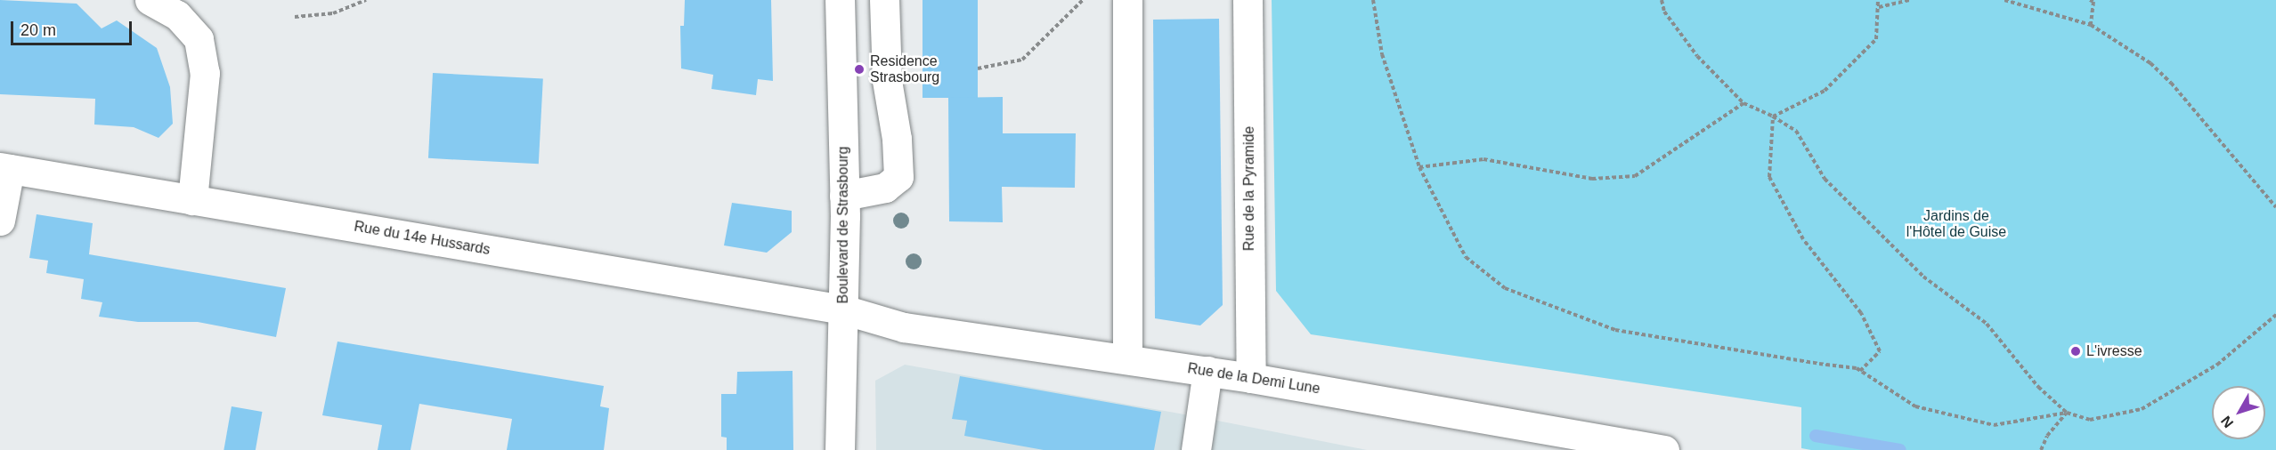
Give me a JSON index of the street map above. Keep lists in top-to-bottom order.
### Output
{
  "streets": {
    "street": [
      "Rue de la Pyramide",
      "Boulevard de Strasbourg",
      "Rue du 14e Hussards",
      "Rue de la Demi Lune"
    ]
  },
  "crossings": [
    ["Rue de la Pyramide", "Rue de la Demi Lune"],
    ["Boulevard de Strasbourg", "Rue du 14e Hussards"],
    ["Boulevard de Strasbourg", "Rue de la Demi Lune"],
    ["Rue du 14e Hussards", "Rue de la Demi Lune"]
  ],
  "parks": ["Jardins de l'Hôtel de Guise"],
  "places": ["Residence Strasbourg", "L'ivresse"],
  "scale_bar": "20 m",
  "north": "bottom left"
}
